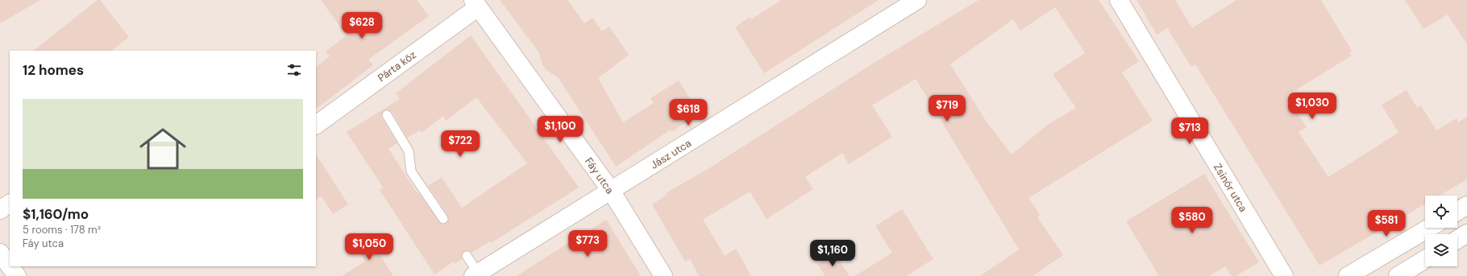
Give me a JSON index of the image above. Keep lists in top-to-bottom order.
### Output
{
  "streets": {
    "street": [
      "Párta köz",
      "Jász utca",
      "Fáy utca",
      "Zsinór utca"
    ]
  },
  "crossings": [
    ["Párta köz", "Fáy utca"],
    ["Jász utca", "Fáy utca"]
  ],
  "page": {
    "price": [
      "$628",
      "$1,030",
      "$719",
      "$618",
      "$1,100",
      "$713",
      "$722",
      "$580",
      "$581",
      "$773",
      "$1,050",
      "$1,160"
    ],
    "heading": "12 homes",
    "list": [
      {
        "name": "$1,160/mo",
        "note": "5 rooms · 178 m² · Fáy utca"
      }
    ]
  }
}
